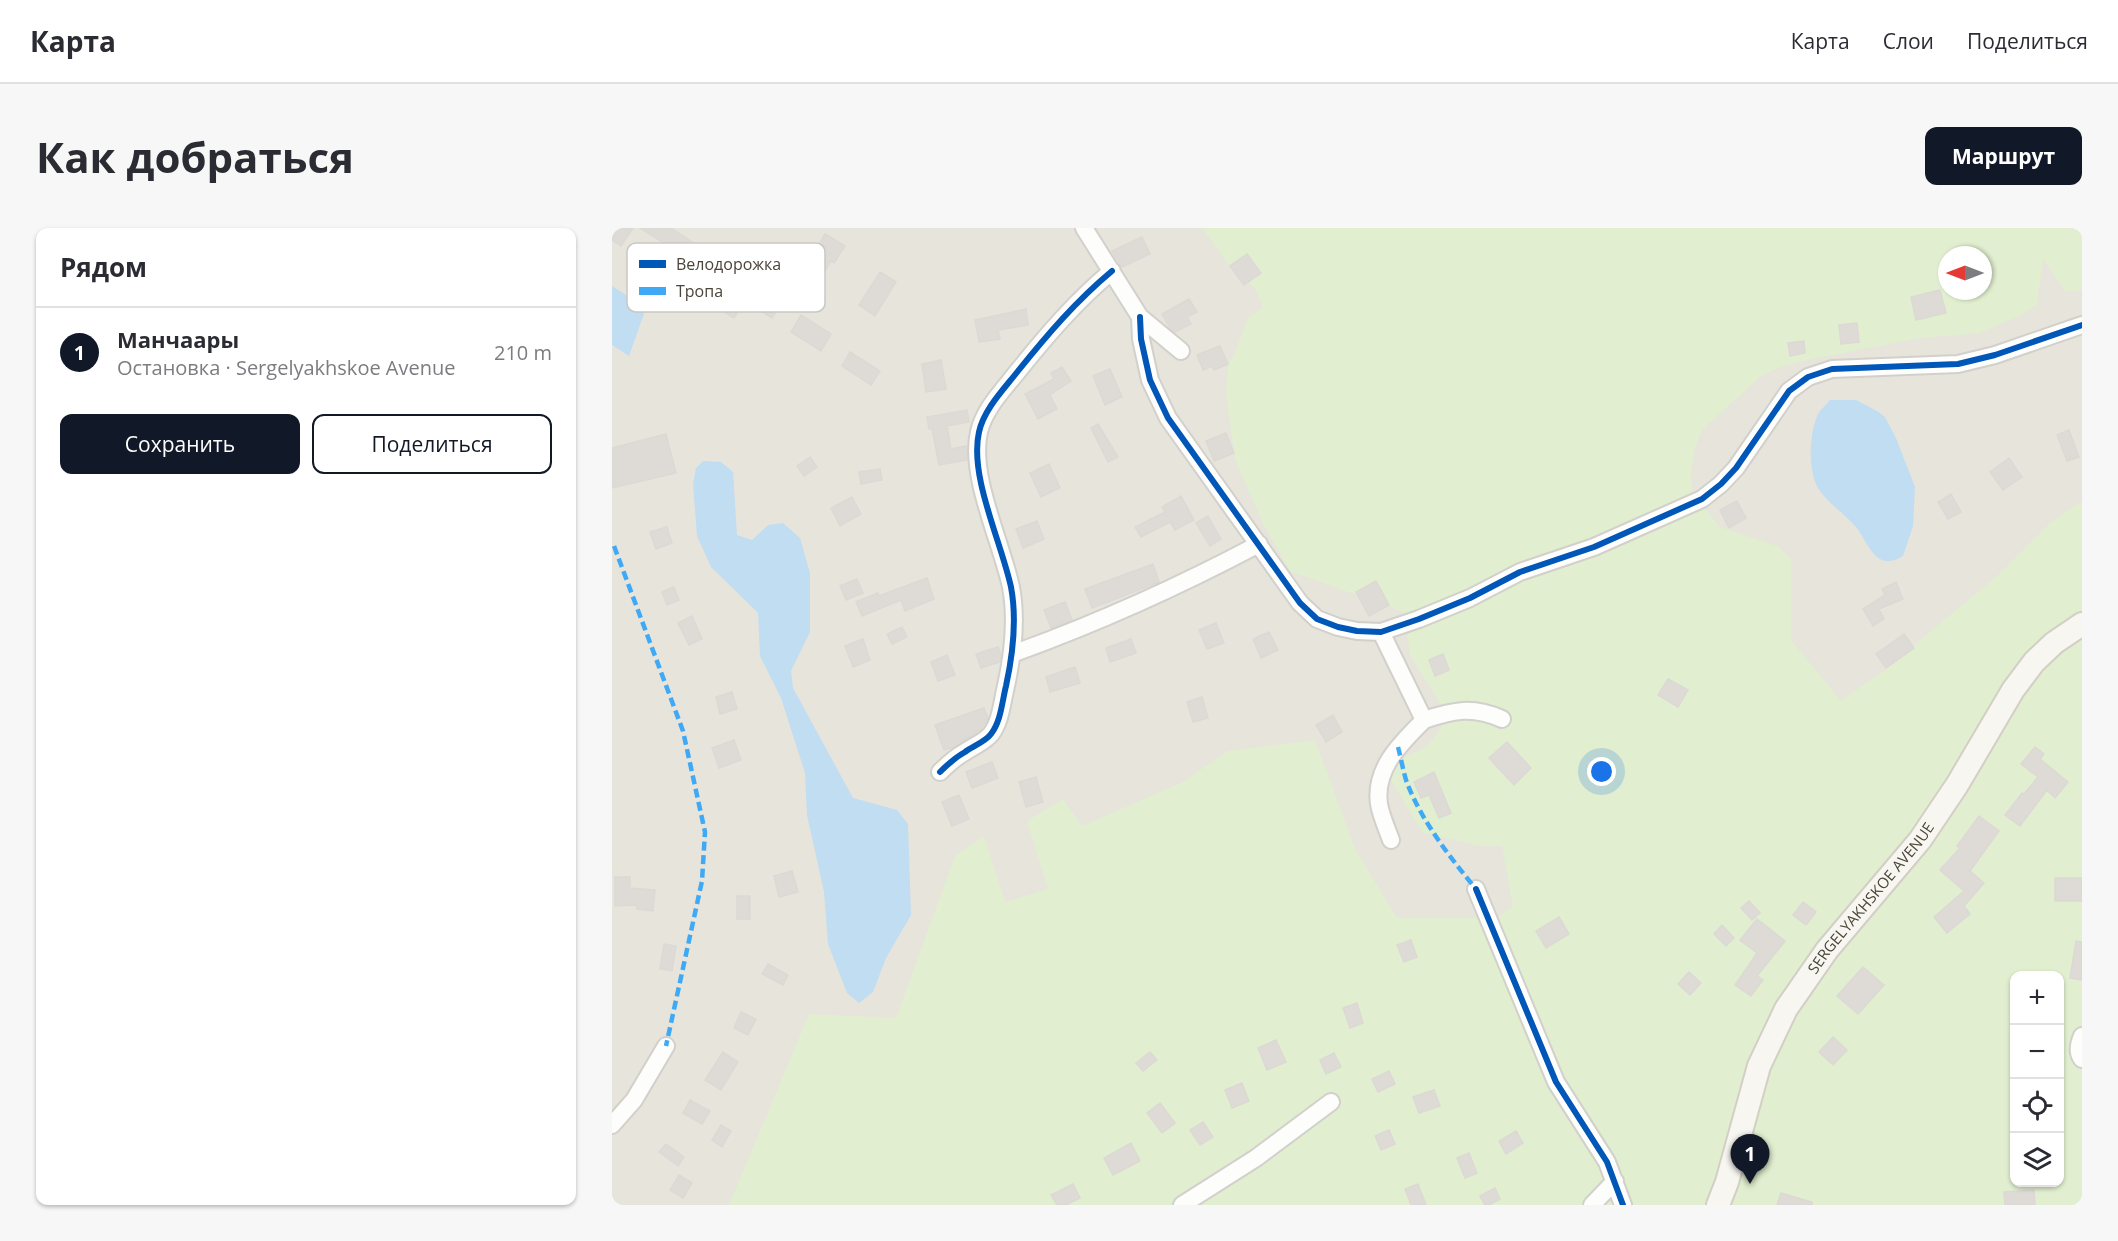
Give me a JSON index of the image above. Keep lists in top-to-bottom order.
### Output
{
  "streets": {
    "main road": ["SERGELYAKHSKOE AVENUE"]
  },
  "legend": ["Велодорожка", "Тропа"],
  "north": "left",
  "page": {
    "header": "Карта",
    "nav": ["Карта", "Слои", "Поделиться"],
    "buttons": [
      "Маршрут",
      ["Сохранить", "Поделиться"]
    ],
    "title": "Как добраться",
    "heading": "Рядом",
    "list": [
      {
        "mark": "1",
        "name": "Манчаары",
        "note": "Остановка · Sergelyakhskoe Avenue",
        "value": "210 m"
      }
    ],
    "map_buttons": ["+", "−"],
    "pins": "1"
  }
}
